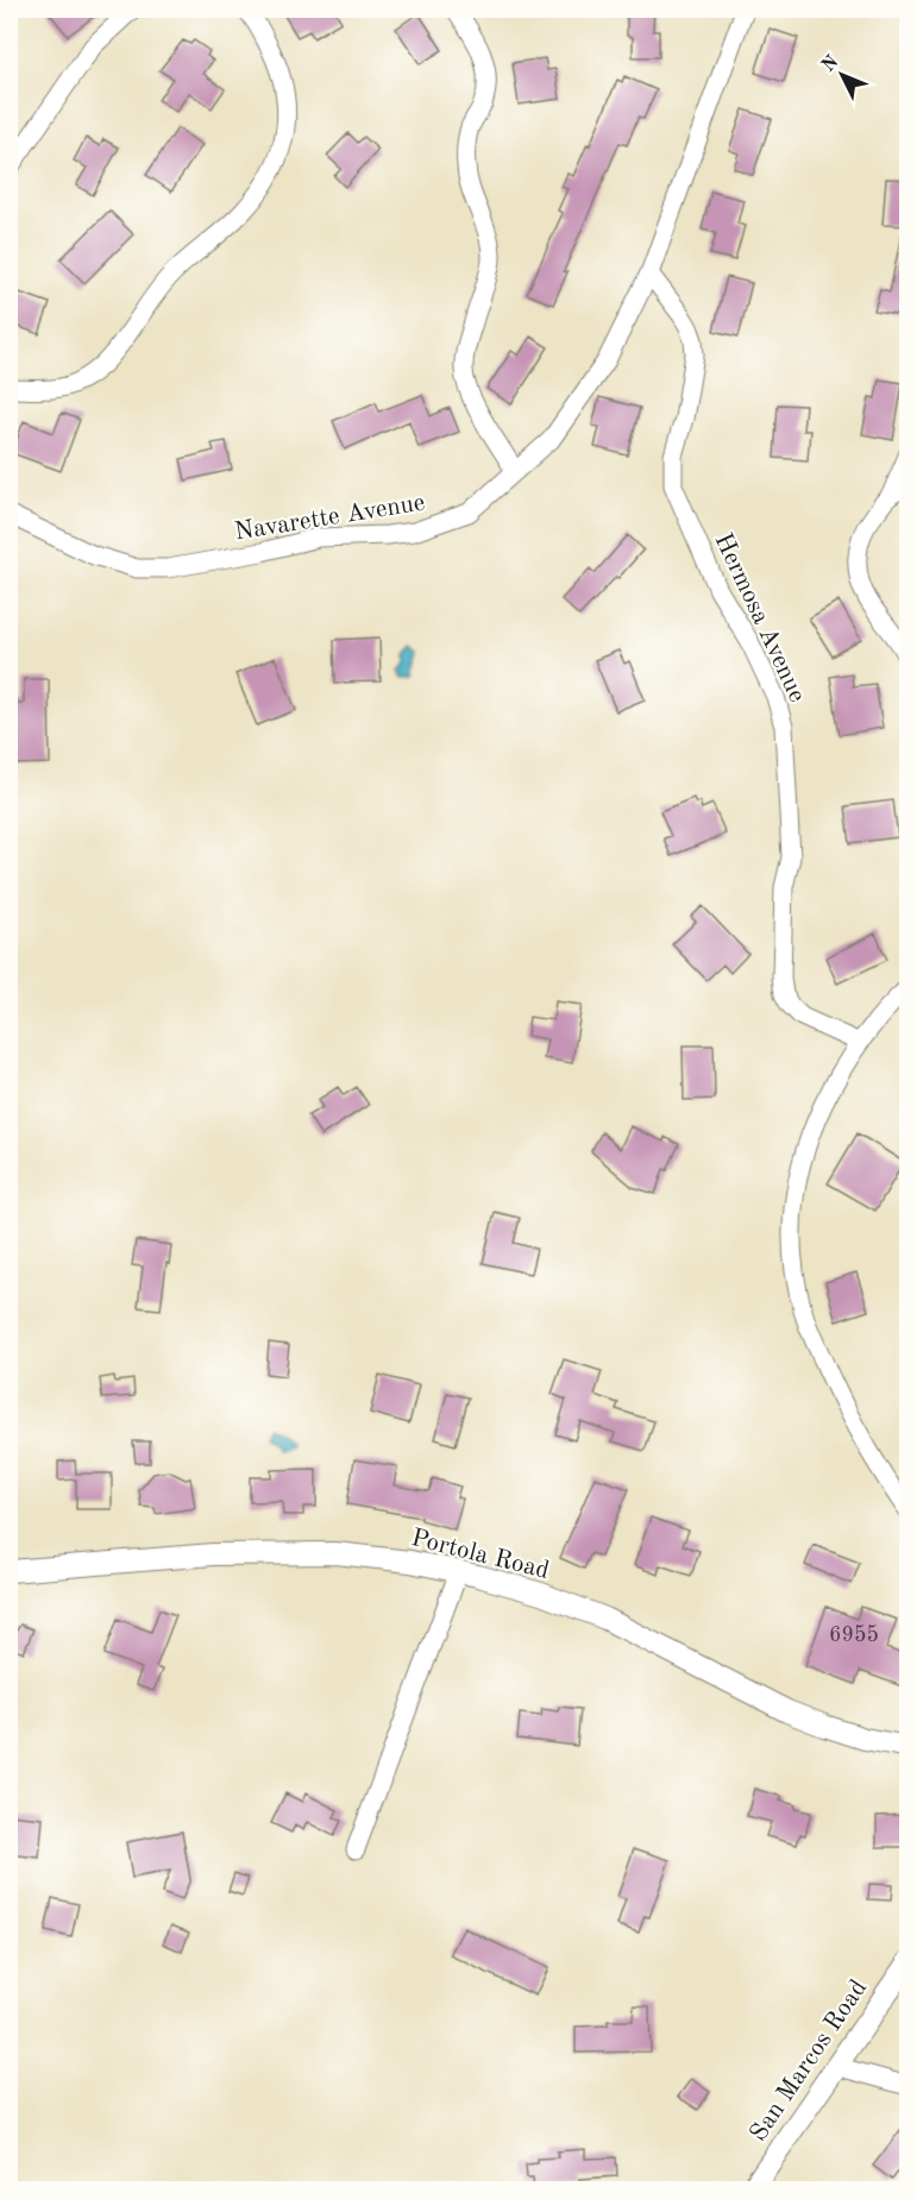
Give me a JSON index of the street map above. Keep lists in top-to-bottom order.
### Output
{
  "streets": {
    "street": [
      "Navarette Avenue",
      "Hermosa Avenue",
      "Portola Road",
      "San Marcos Road"
    ]
  },
  "crossings": [
    ["Navarette Avenue", "Hermosa Avenue"]
  ],
  "house_numbers": ["6955"],
  "north": "top left"
}
